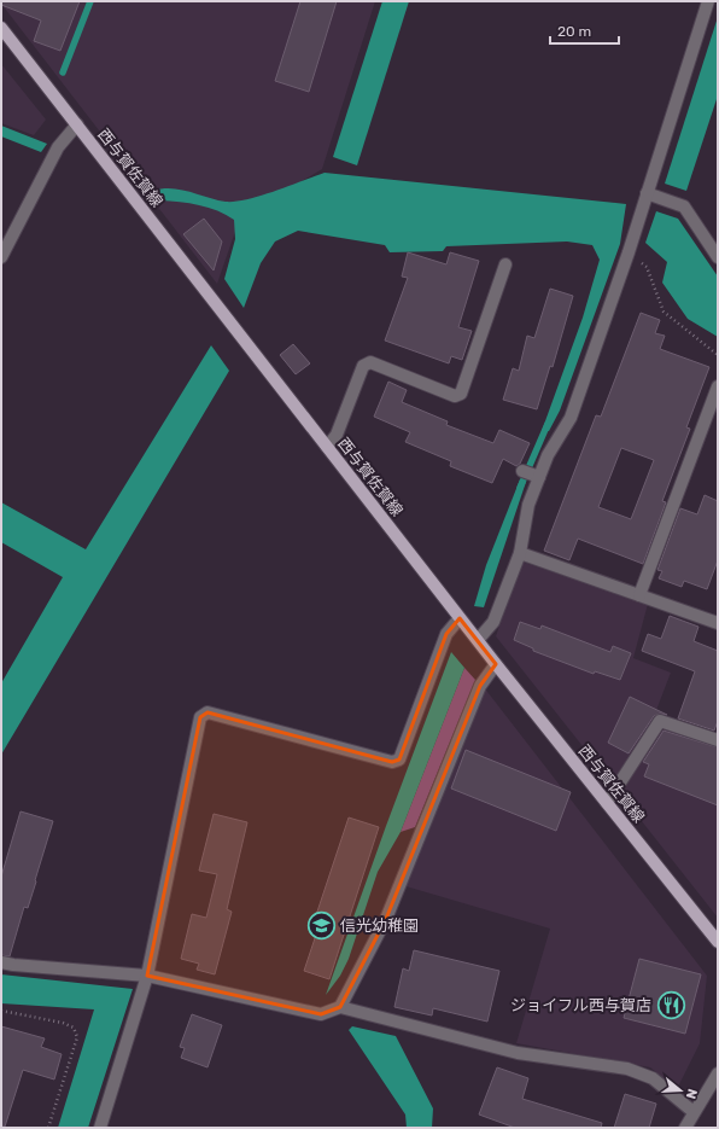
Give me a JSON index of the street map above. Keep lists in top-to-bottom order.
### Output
{
  "streets": {
    "main road": ["西与賀佐賀線"]
  },
  "places": {
    "school or university": ["信光幼稚園"],
    "restaurant": ["ジョイフル西与賀店"]
  },
  "scale_bar": "20 m",
  "north": "right"
}
